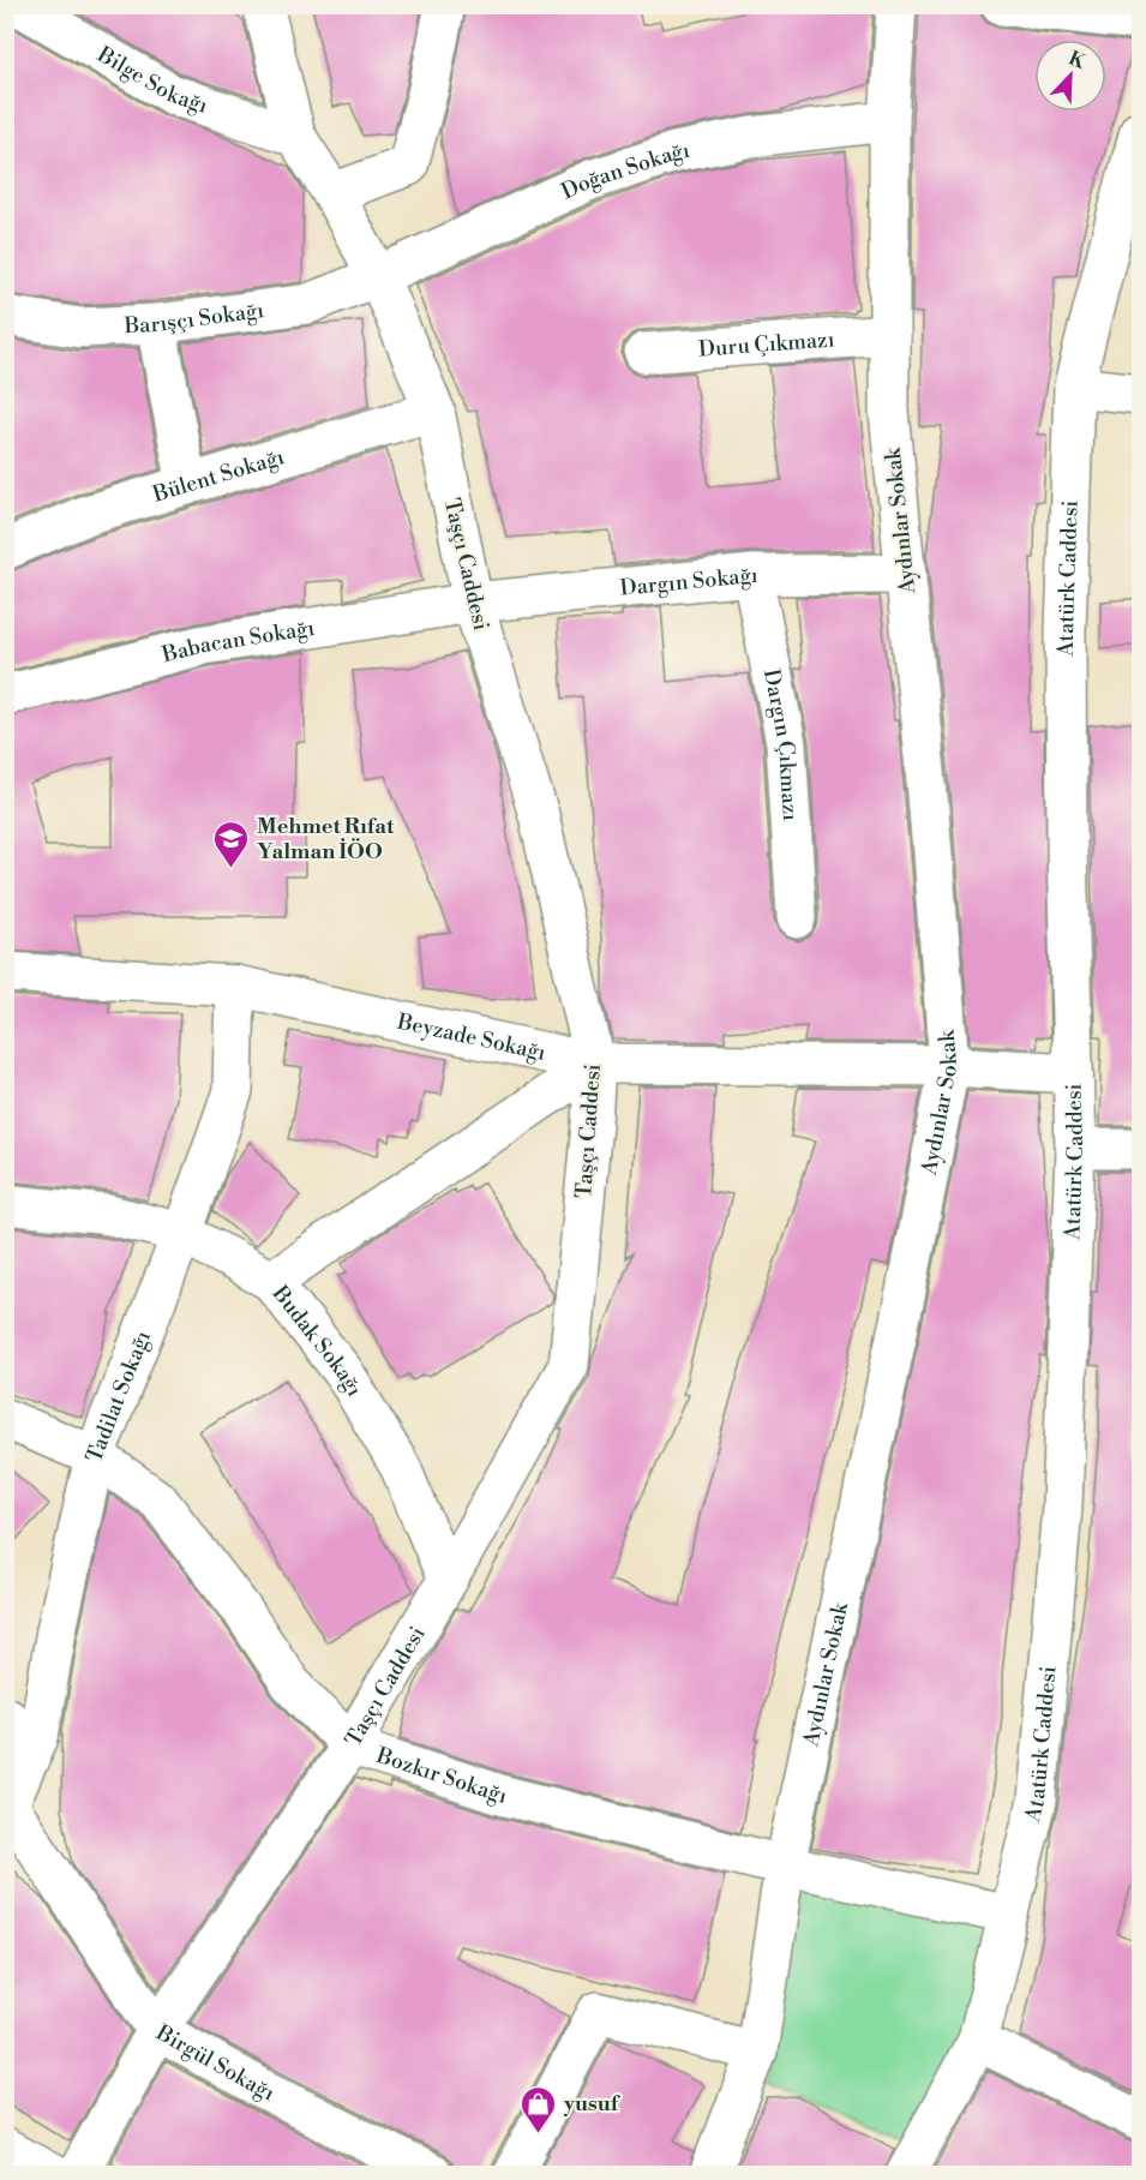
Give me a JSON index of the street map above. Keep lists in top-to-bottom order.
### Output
{
  "streets": {
    "street": [
      "Bilge Sokağı",
      "Doğan Sokağı",
      "Barışçı Sokağı",
      "Duru Çıkmazı",
      "Bülent Sokağı",
      "Aydınlar Sokak",
      "Taşçı Caddesi",
      "Atatürk Caddesi",
      "Dargın Sokağı",
      "Babacan Sokağı",
      "Dargın Çıkmazı",
      "Beyzade Sokağı",
      "Budak Sokağı",
      "Tadilat Sokağı",
      "Bozkır Sokağı",
      "Birgül Sokağı"
    ]
  },
  "crossings": [
    ["Bilge Sokağı", "Taşçı Caddesi"],
    ["Doğan Sokağı", "Barışçı Sokağı"],
    ["Doğan Sokağı", "Aydınlar Sokak"],
    ["Doğan Sokağı", "Taşçı Caddesi"],
    ["Barışçı Sokağı", "Taşçı Caddesi"],
    ["Duru Çıkmazı", "Aydınlar Sokak"],
    ["Bülent Sokağı", "Taşçı Caddesi"],
    ["Aydınlar Sokak", "Dargın Sokağı"],
    ["Aydınlar Sokak", "Beyzade Sokağı"],
    ["Aydınlar Sokak", "Bozkır Sokağı"],
    ["Taşçı Caddesi", "Dargın Sokağı"],
    ["Taşçı Caddesi", "Babacan Sokağı"],
    ["Taşçı Caddesi", "Beyzade Sokağı"],
    ["Taşçı Caddesi", "Budak Sokağı"],
    ["Taşçı Caddesi", "Bozkır Sokağı"],
    ["Taşçı Caddesi", "Birgül Sokağı"],
    ["Atatürk Caddesi", "Beyzade Sokağı"],
    ["Atatürk Caddesi", "Bozkır Sokağı"],
    ["Dargın Sokağı", "Babacan Sokağı"],
    ["Dargın Sokağı", "Dargın Çıkmazı"],
    ["Beyzade Sokağı", "Tadilat Sokağı"],
    ["Budak Sokağı", "Tadilat Sokağı"],
    ["Tadilat Sokağı", "Bozkır Sokağı"],
    ["Tadilat Sokağı", "Birgül Sokağı"]
  ],
  "places": {
    "school or university": ["Mehmet Rıfat Yalman İÖO"],
    "shop": ["yusuf"]
  },
  "north": "top right"
}
